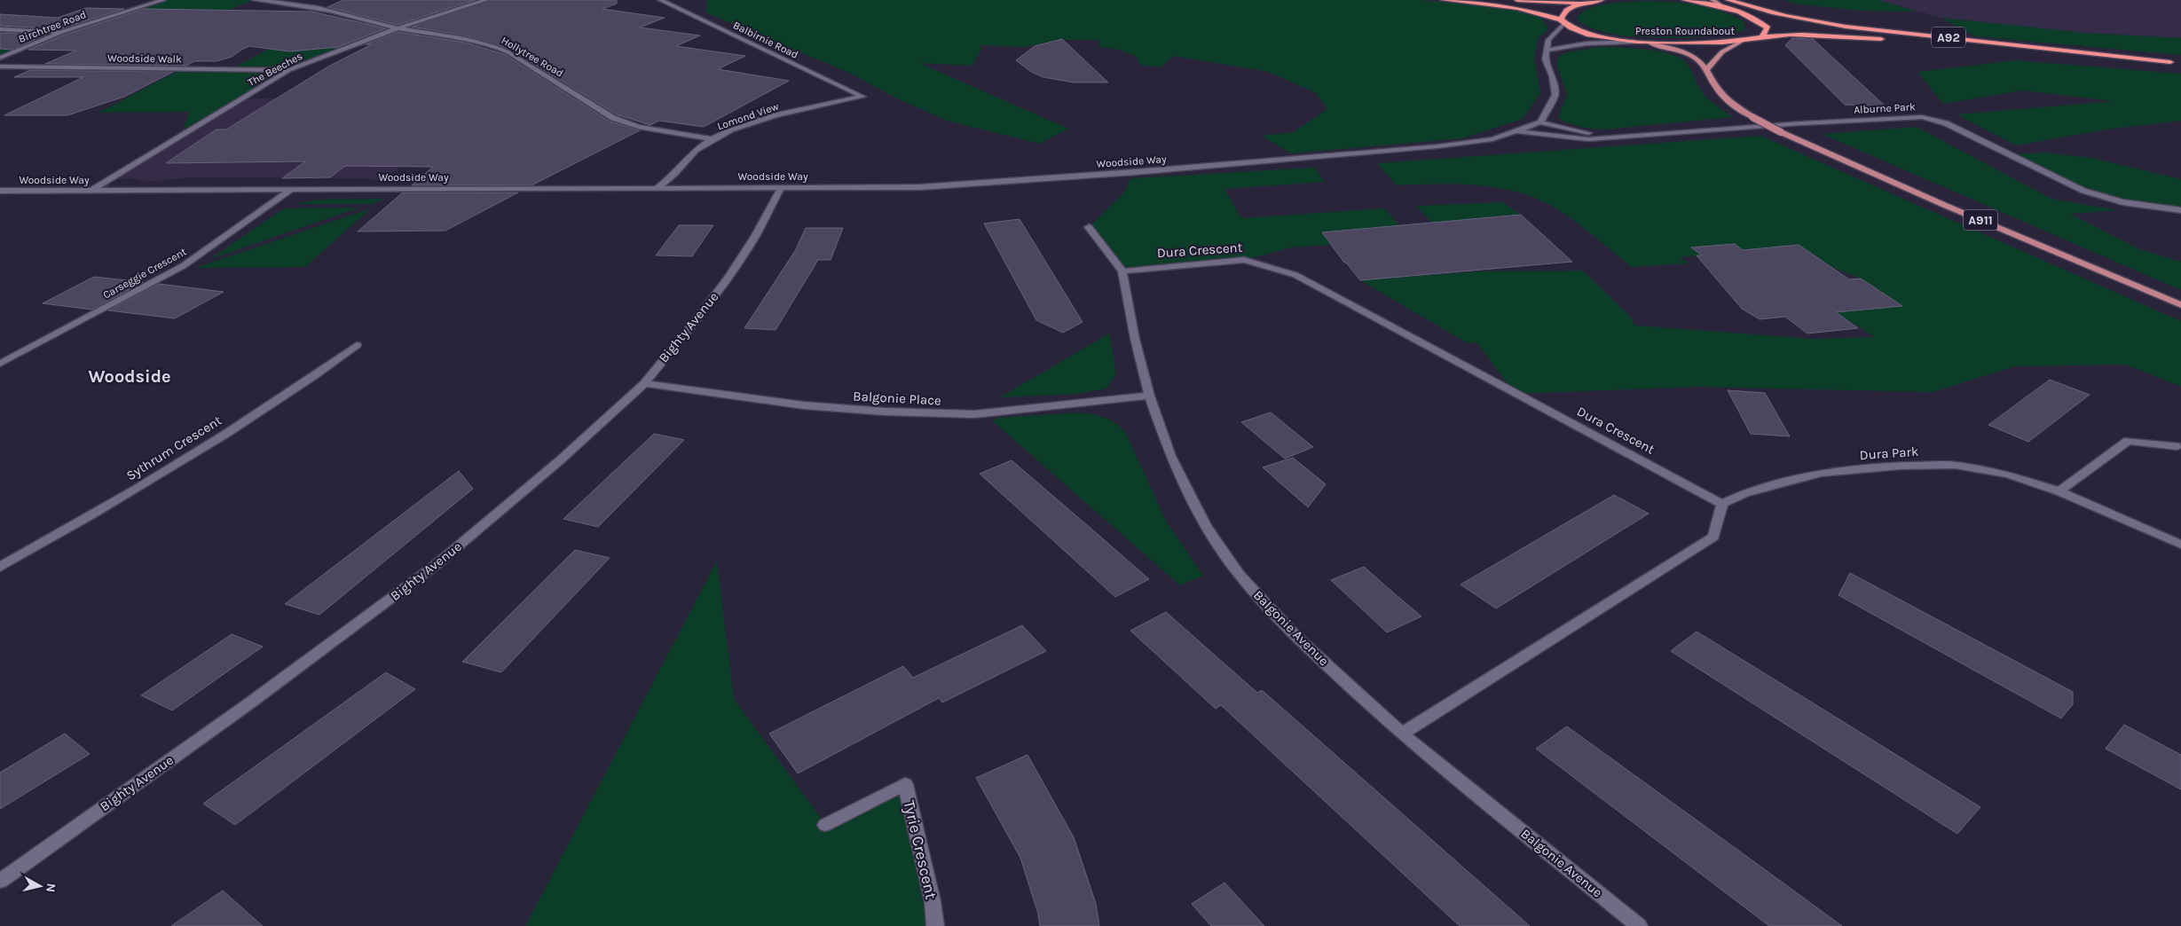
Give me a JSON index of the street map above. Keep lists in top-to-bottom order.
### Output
{
  "streets": {
    "highway": ["Preston Roundabout", "A92"],
    "main road": ["A911"],
    "street": [
      "Birchtree Road",
      "Balbirnie Road",
      "Hollytree Road",
      "Woodside Walk",
      "The Beeches",
      "Alburne Park",
      "Lomond View",
      "Woodside Way",
      "Dura Crescent",
      "Carseggie Crescent",
      "Bighty Avenue",
      "Balgonie Place",
      "Sythrum Crescent",
      "Dura Park",
      "Balgonie Avenue",
      "Tyrie Crescent"
    ]
  },
  "crossings": [
    ["Preston Roundabout", "A92"],
    ["Preston Roundabout", "A911"],
    ["Balbirnie Road", "Lomond View"],
    ["Hollytree Road", "The Beeches"],
    ["Hollytree Road", "Lomond View"],
    ["Woodside Walk", "The Beeches"],
    ["The Beeches", "Woodside Way"],
    ["Alburne Park", "Woodside Way"],
    ["Lomond View", "Woodside Way"],
    ["Woodside Way", "Carseggie Crescent"],
    ["Woodside Way", "Bighty Avenue"],
    ["Dura Crescent", "Dura Park"],
    ["Dura Crescent", "Balgonie Avenue"],
    ["Bighty Avenue", "Balgonie Place"],
    ["Balgonie Place", "Balgonie Avenue"]
  ],
  "districts": ["Woodside"],
  "north": "right"
}
